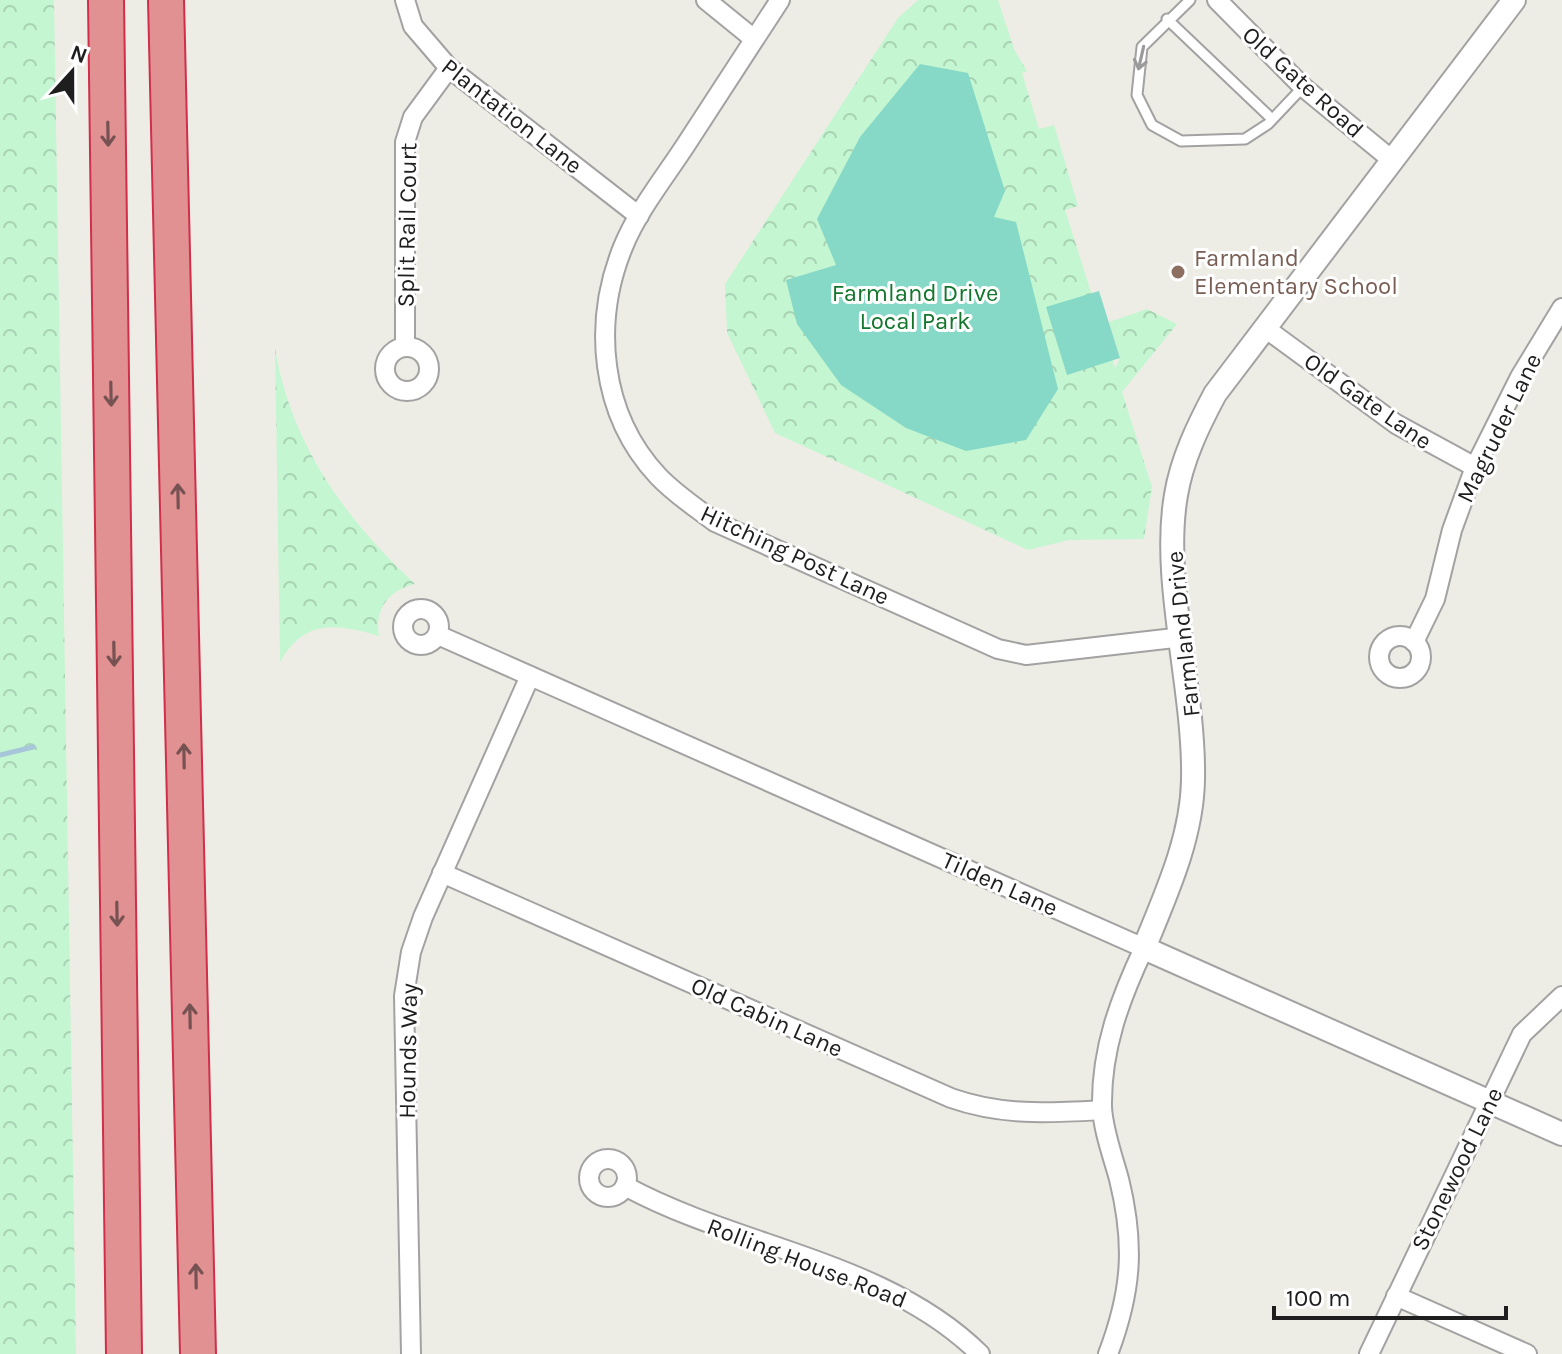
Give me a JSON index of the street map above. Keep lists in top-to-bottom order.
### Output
{
  "streets": {
    "street": [
      "Old Gate Road",
      "Plantation Lane",
      "Split Rail Court",
      "Old Gate Lane",
      "Magruder Lane",
      "Hitching Post Lane",
      "Farmland Drive",
      "Tilden Lane",
      "Old Cabin Lane",
      "Hounds Way",
      "Stonewood Lane",
      "Rolling House Road"
    ]
  },
  "crossings": [
    ["Old Gate Road", "Farmland Drive"],
    ["Plantation Lane", "Split Rail Court"],
    ["Plantation Lane", "Hitching Post Lane"],
    ["Old Gate Lane", "Magruder Lane"],
    ["Old Gate Lane", "Farmland Drive"],
    ["Hitching Post Lane", "Farmland Drive"],
    ["Farmland Drive", "Tilden Lane"],
    ["Farmland Drive", "Old Cabin Lane"],
    ["Tilden Lane", "Hounds Way"],
    ["Tilden Lane", "Stonewood Lane"],
    ["Old Cabin Lane", "Hounds Way"]
  ],
  "parks": ["Farmland Drive Local Park"],
  "places": ["Farmland Elementary School"],
  "scale_bar": "100 m",
  "north": "top"
}
